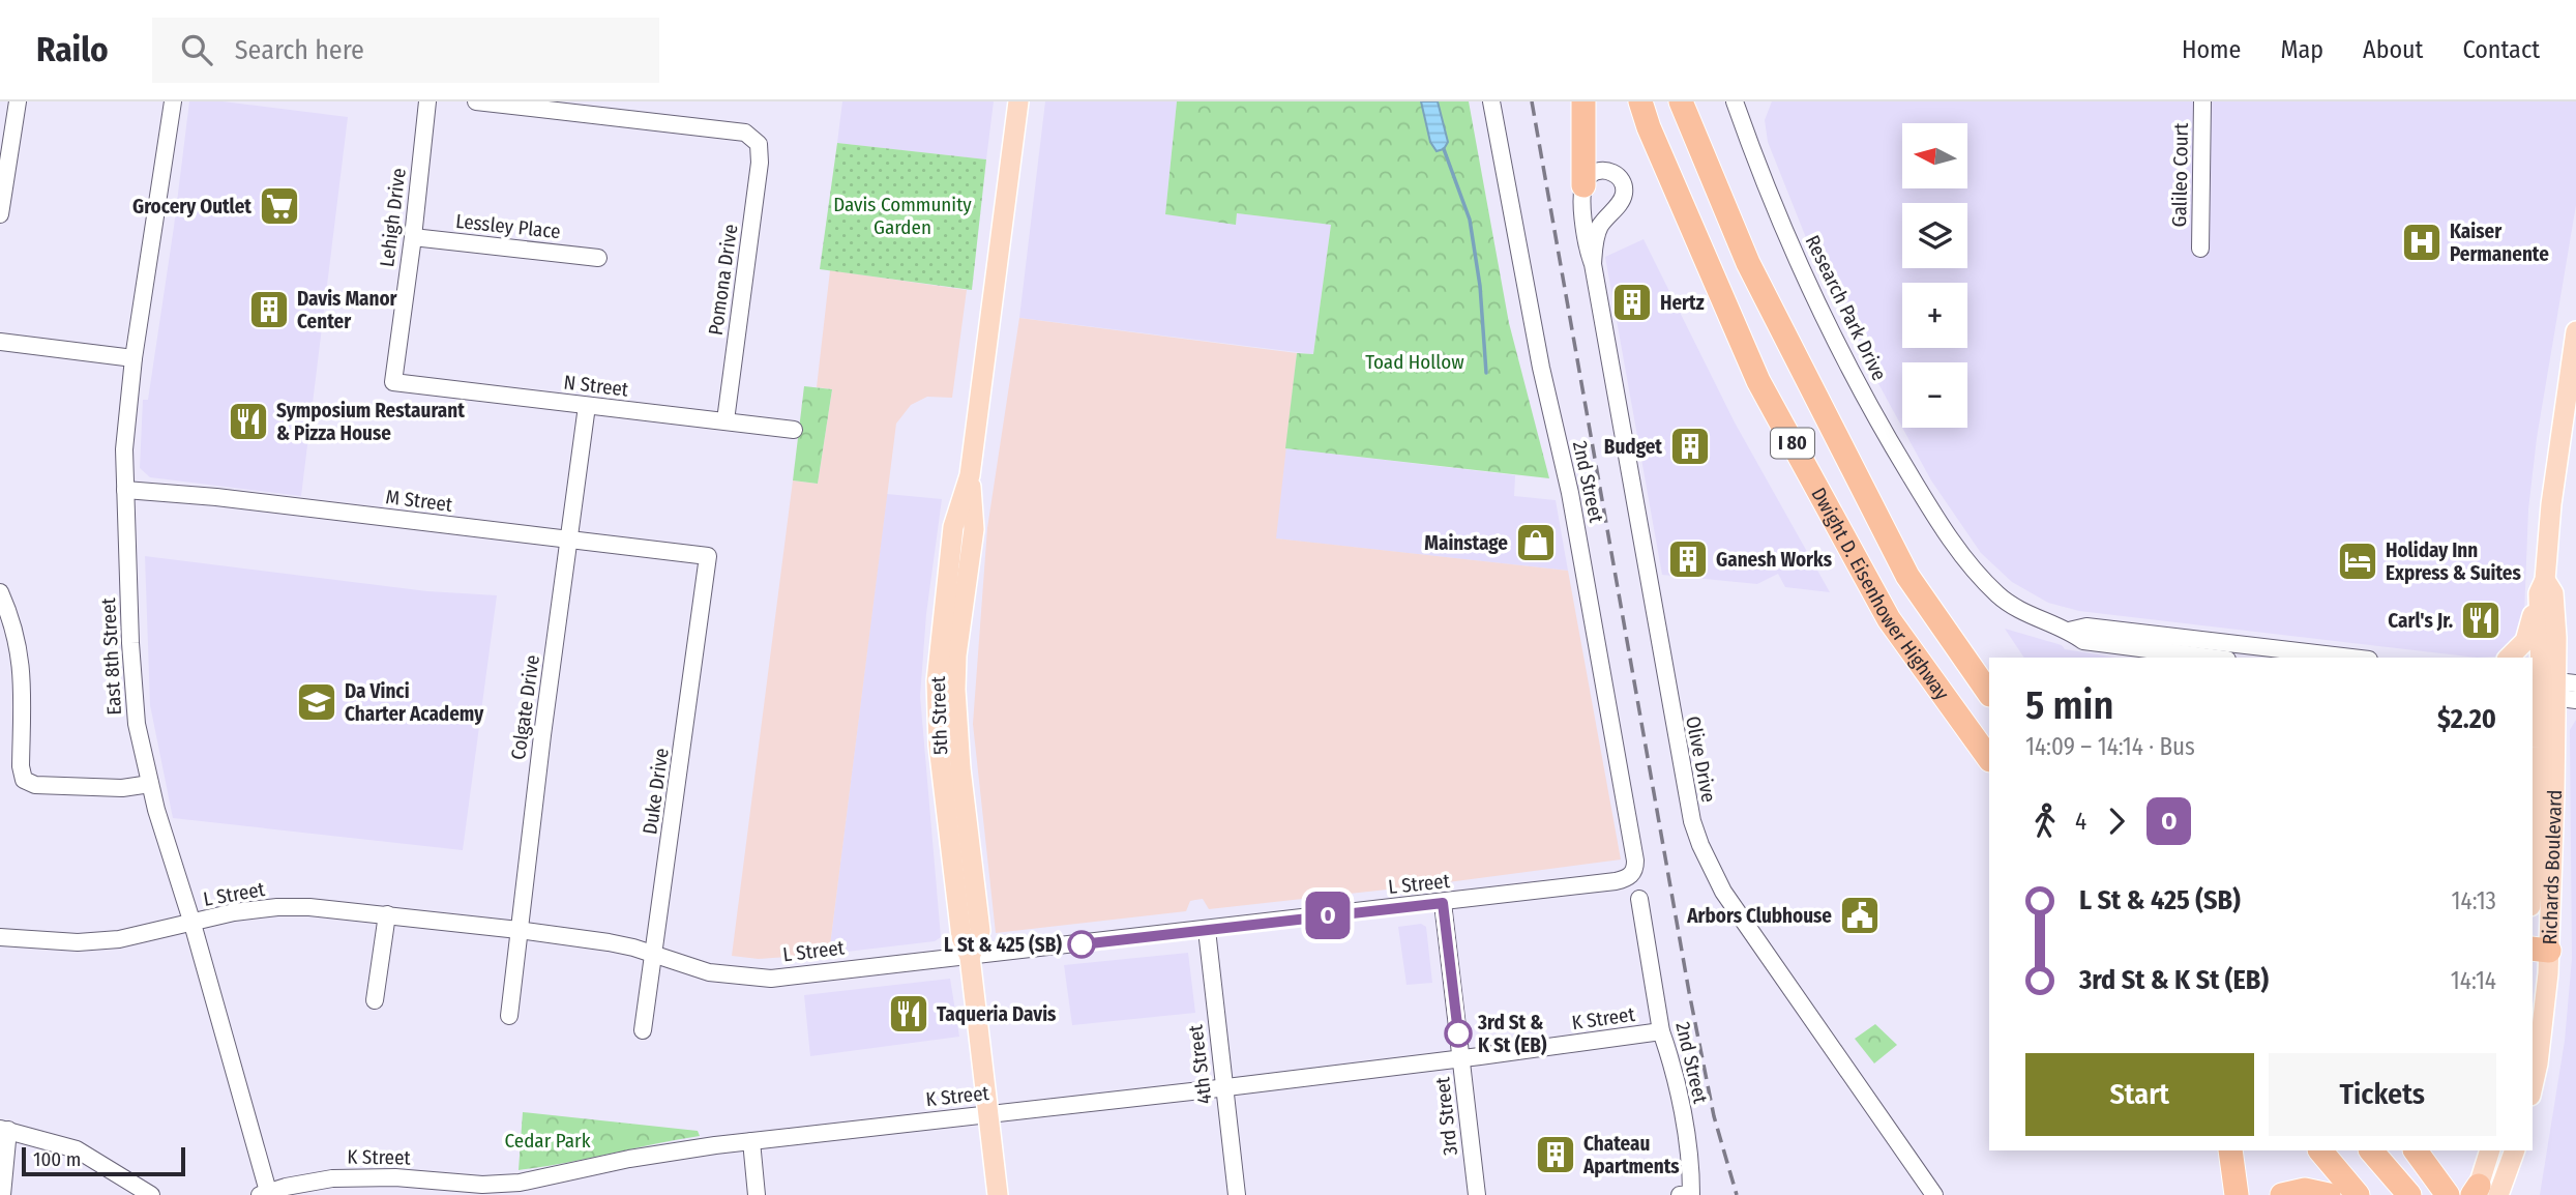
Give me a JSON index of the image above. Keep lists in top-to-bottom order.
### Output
{
  "streets": {
    "highway": ["I 80", "Dwight D. Eisenhower Highway"],
    "main road": ["5th Street", "Richards Boulevard"],
    "street": [
      "Galileo Court",
      "Lehigh Drive",
      "Lessley Place",
      "Pomona Drive",
      "Research Park Drive",
      "N Street",
      "2nd Street",
      "M Street",
      "East 8th Street",
      "Colgate Drive",
      "Olive Drive",
      "Duke Drive",
      "L Street",
      "K Street",
      "4th Street",
      "3rd Street"
    ]
  },
  "crossings": [
    ["Lehigh Drive", "Lessley Place"],
    ["Lehigh Drive", "N Street"],
    ["Pomona Drive", "N Street"],
    ["N Street", "Colgate Drive"],
    ["2nd Street", "L Street"],
    ["2nd Street", "K Street"],
    ["M Street", "East 8th Street"],
    ["M Street", "Colgate Drive"],
    ["M Street", "Duke Drive"],
    ["East 8th Street", "L Street"],
    ["East 8th Street", "K Street"],
    ["Colgate Drive", "L Street"],
    ["5th Street", "L Street"],
    ["5th Street", "K Street"],
    ["Duke Drive", "L Street"],
    ["L Street", "4th Street"],
    ["L Street", "3rd Street"],
    ["K Street", "4th Street"],
    ["K Street", "3rd Street"]
  ],
  "parks": ["Davis Community Garden", "Toad Hollow", "Cedar Park"],
  "places": {
    "supermarket": ["Grocery Outlet"],
    "hospital": ["Kaiser Permanente"],
    "building": [
      "Hertz",
      "Davis Manor Center",
      "Budget",
      "Ganesh Works",
      "Chateau Apartments"
    ],
    "restaurant": ["Symposium Restaurant & Pizza House", "Carl's Jr.", "Taqueria Davis"],
    "shop": ["Mainstage"],
    "hotel": ["Holiday Inn Express & Suites"],
    "school or university": ["Da Vinci Charter Academy"],
    "public building": ["Arbors Clubhouse"],
    "other": ["L St & 425 (SB)", "3rd St & K St (EB)"]
  },
  "lines": ["bus line O"],
  "scale_bar": "100 m",
  "north": "left",
  "page": {
    "header": "Railo",
    "search": "Search here",
    "nav": [
      "Home",
      "Map",
      "About",
      "Contact"
    ],
    "on_map": "O",
    "map_buttons": ["+", "−"],
    "heading": ["5 min", "14:09 – 14:14 · Bus", "$2.20"],
    "legs": ["4", "O"],
    "list": [
      {
        "name": "L St & 425 (SB)",
        "value": "14:13"
      },
      {
        "name": "3rd St & K St (EB)",
        "value": "14:14"
      }
    ],
    "buttons": ["Start", "Tickets"],
    "scale": "100 m"
  }
}
